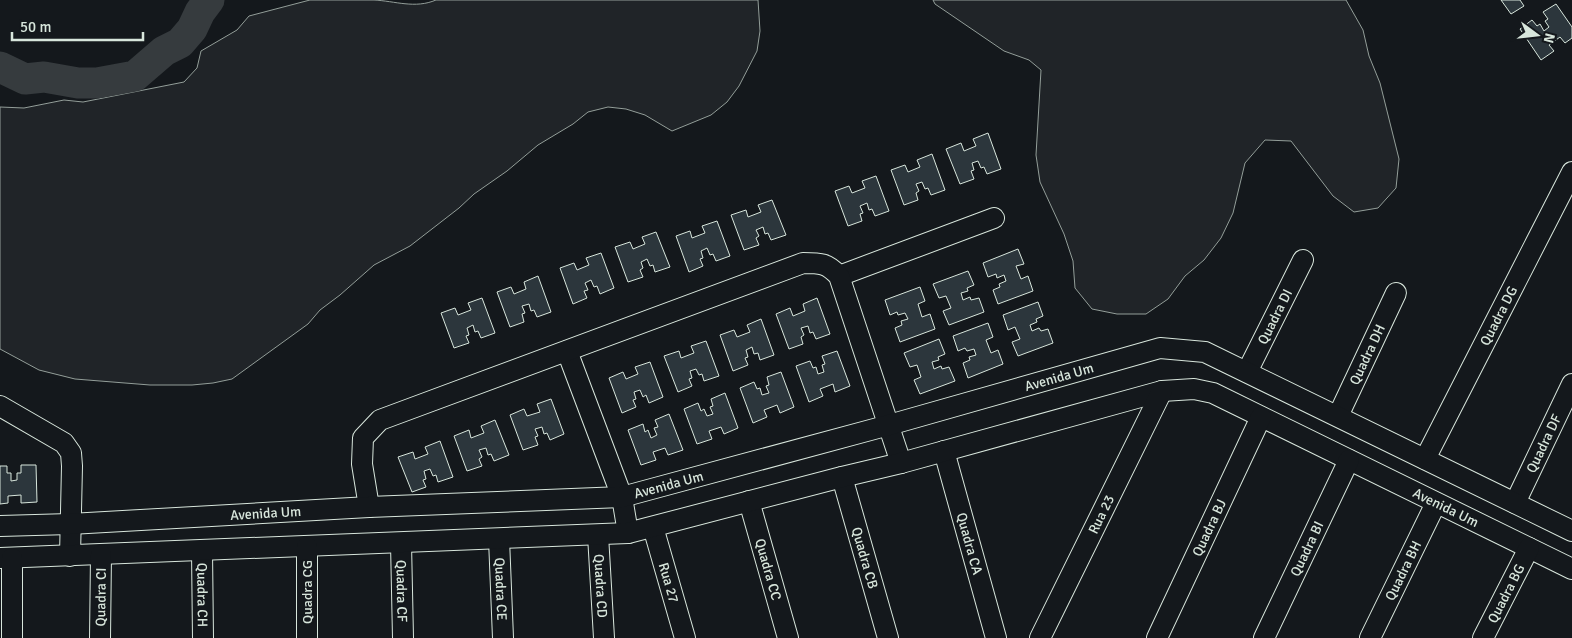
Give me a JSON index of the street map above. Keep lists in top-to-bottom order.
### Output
{
  "streets": {
    "street": [
      "Quadra DI",
      "Quadra DG",
      "Quadra DH",
      "Avenida Um",
      "Quadra DF",
      "Rua 23",
      "Quadra BJ",
      "Quadra CA",
      "Quadra BI",
      "Quadra CB",
      "Quadra CC",
      "Quadra BH",
      "Rua 27",
      "Quadra CD",
      "Quadra CE",
      "Quadra CF",
      "Quadra CG",
      "Quadra BG",
      "Quadra CH",
      "Quadra CI"
    ]
  },
  "crossings": [
    ["Quadra DI", "Avenida Um"],
    ["Quadra DG", "Avenida Um"],
    ["Quadra DH", "Avenida Um"],
    ["Avenida Um", "Quadra DF"],
    ["Avenida Um", "Rua 23"],
    ["Avenida Um", "Quadra BJ"],
    ["Avenida Um", "Quadra CA"],
    ["Avenida Um", "Quadra BI"],
    ["Avenida Um", "Quadra CB"],
    ["Avenida Um", "Quadra CC"],
    ["Avenida Um", "Quadra BH"],
    ["Avenida Um", "Rua 27"],
    ["Avenida Um", "Quadra CD"],
    ["Avenida Um", "Quadra CE"],
    ["Avenida Um", "Quadra CF"],
    ["Avenida Um", "Quadra CG"],
    ["Avenida Um", "Quadra BG"],
    ["Avenida Um", "Quadra CH"],
    ["Avenida Um", "Quadra CI"]
  ],
  "scale_bar": "50 m",
  "north": "right"
}
